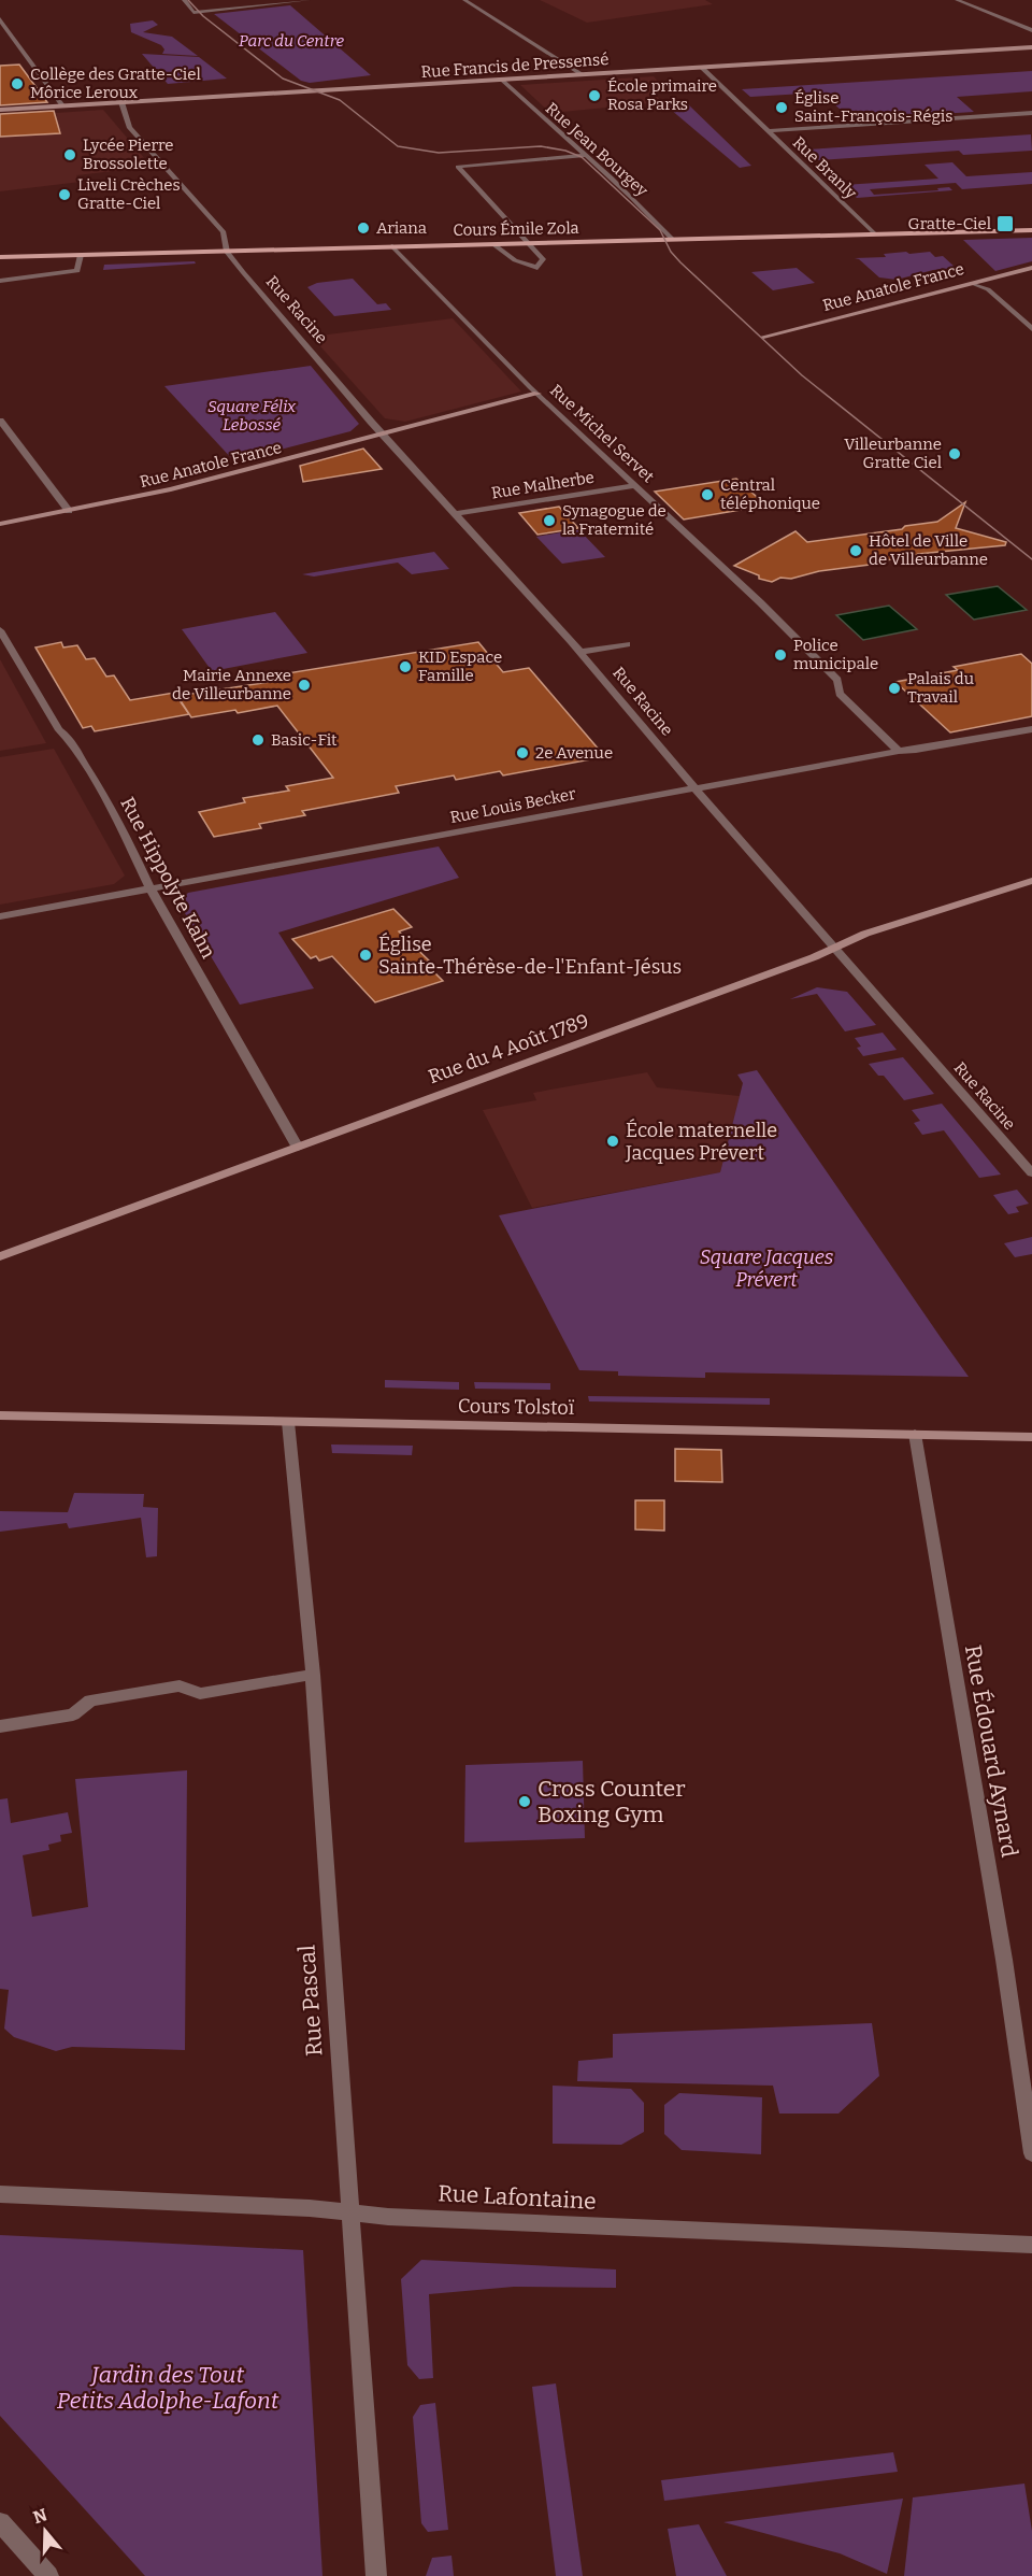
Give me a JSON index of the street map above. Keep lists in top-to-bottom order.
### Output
{
  "streets": {
    "main road": ["Cours Émile Zola"],
    "street": [
      "Rue Francis de Pressensé",
      "Rue Jean Bourgey",
      "Rue Branly",
      "Rue Anatole France",
      "Rue Racine",
      "Rue Michel Servet",
      "Rue Malherbe",
      "Rue Louis Becker",
      "Rue Hippolyte Kahn",
      "Rue du 4 Août 1789",
      "Cours Tolstoï",
      "Rue Édouard Aynard",
      "Rue Pascal",
      "Rue Lafontaine"
    ]
  },
  "crossings": [
    ["Rue Francis de Pressensé", "Rue Jean Bourgey"],
    ["Rue Francis de Pressensé", "Rue Branly"],
    ["Rue Francis de Pressensé", "Rue Racine"],
    ["Rue Jean Bourgey", "Cours Émile Zola"],
    ["Rue Branly", "Cours Émile Zola"],
    ["Cours Émile Zola", "Rue Racine"],
    ["Cours Émile Zola", "Rue Michel Servet"],
    ["Rue Anatole France", "Rue Racine"],
    ["Rue Anatole France", "Rue Michel Servet"],
    ["Rue Racine", "Rue Malherbe"],
    ["Rue Racine", "Rue Louis Becker"],
    ["Rue Racine", "Rue du 4 Août 1789"],
    ["Rue Michel Servet", "Rue Malherbe"],
    ["Rue Michel Servet", "Rue Louis Becker"],
    ["Rue Louis Becker", "Rue Hippolyte Kahn"],
    ["Rue Hippolyte Kahn", "Rue du 4 Août 1789"],
    ["Cours Tolstoï", "Rue Édouard Aynard"],
    ["Cours Tolstoï", "Rue Pascal"],
    ["Rue Pascal", "Rue Lafontaine"]
  ],
  "parks": [
    "Parc du Centre",
    "Square Félix Lebossé",
    "Square Jacques Prévert",
    "Jardin des Tout Petits Adolphe-Lafont"
  ],
  "places": {
    "other": [
      "Collège des Gratte-Ciel Môrice Leroux",
      "École primaire Rosa Parks",
      "Église Saint-François-Régis",
      "Lycée Pierre Brossolette",
      "Liveli Crèches Gratte-Ciel",
      "Ariana",
      "Villeurbanne Gratte Ciel",
      "Central téléphonique",
      "Synagogue de la Fraternité",
      "Hôtel de Ville de Villeurbanne",
      "Police municipale",
      "KID Espace Famille",
      "Mairie Annexe de Villeurbanne",
      "Palais du Travail",
      "Basic-Fit",
      "2e Avenue",
      "Église Sainte-Thérèse-de-l'Enfant-Jésus",
      "École maternelle Jacques Prévert",
      "Cross Counter Boxing Gym"
    ],
    "transit": ["Gratte-Ciel"]
  },
  "north": "top"
}
